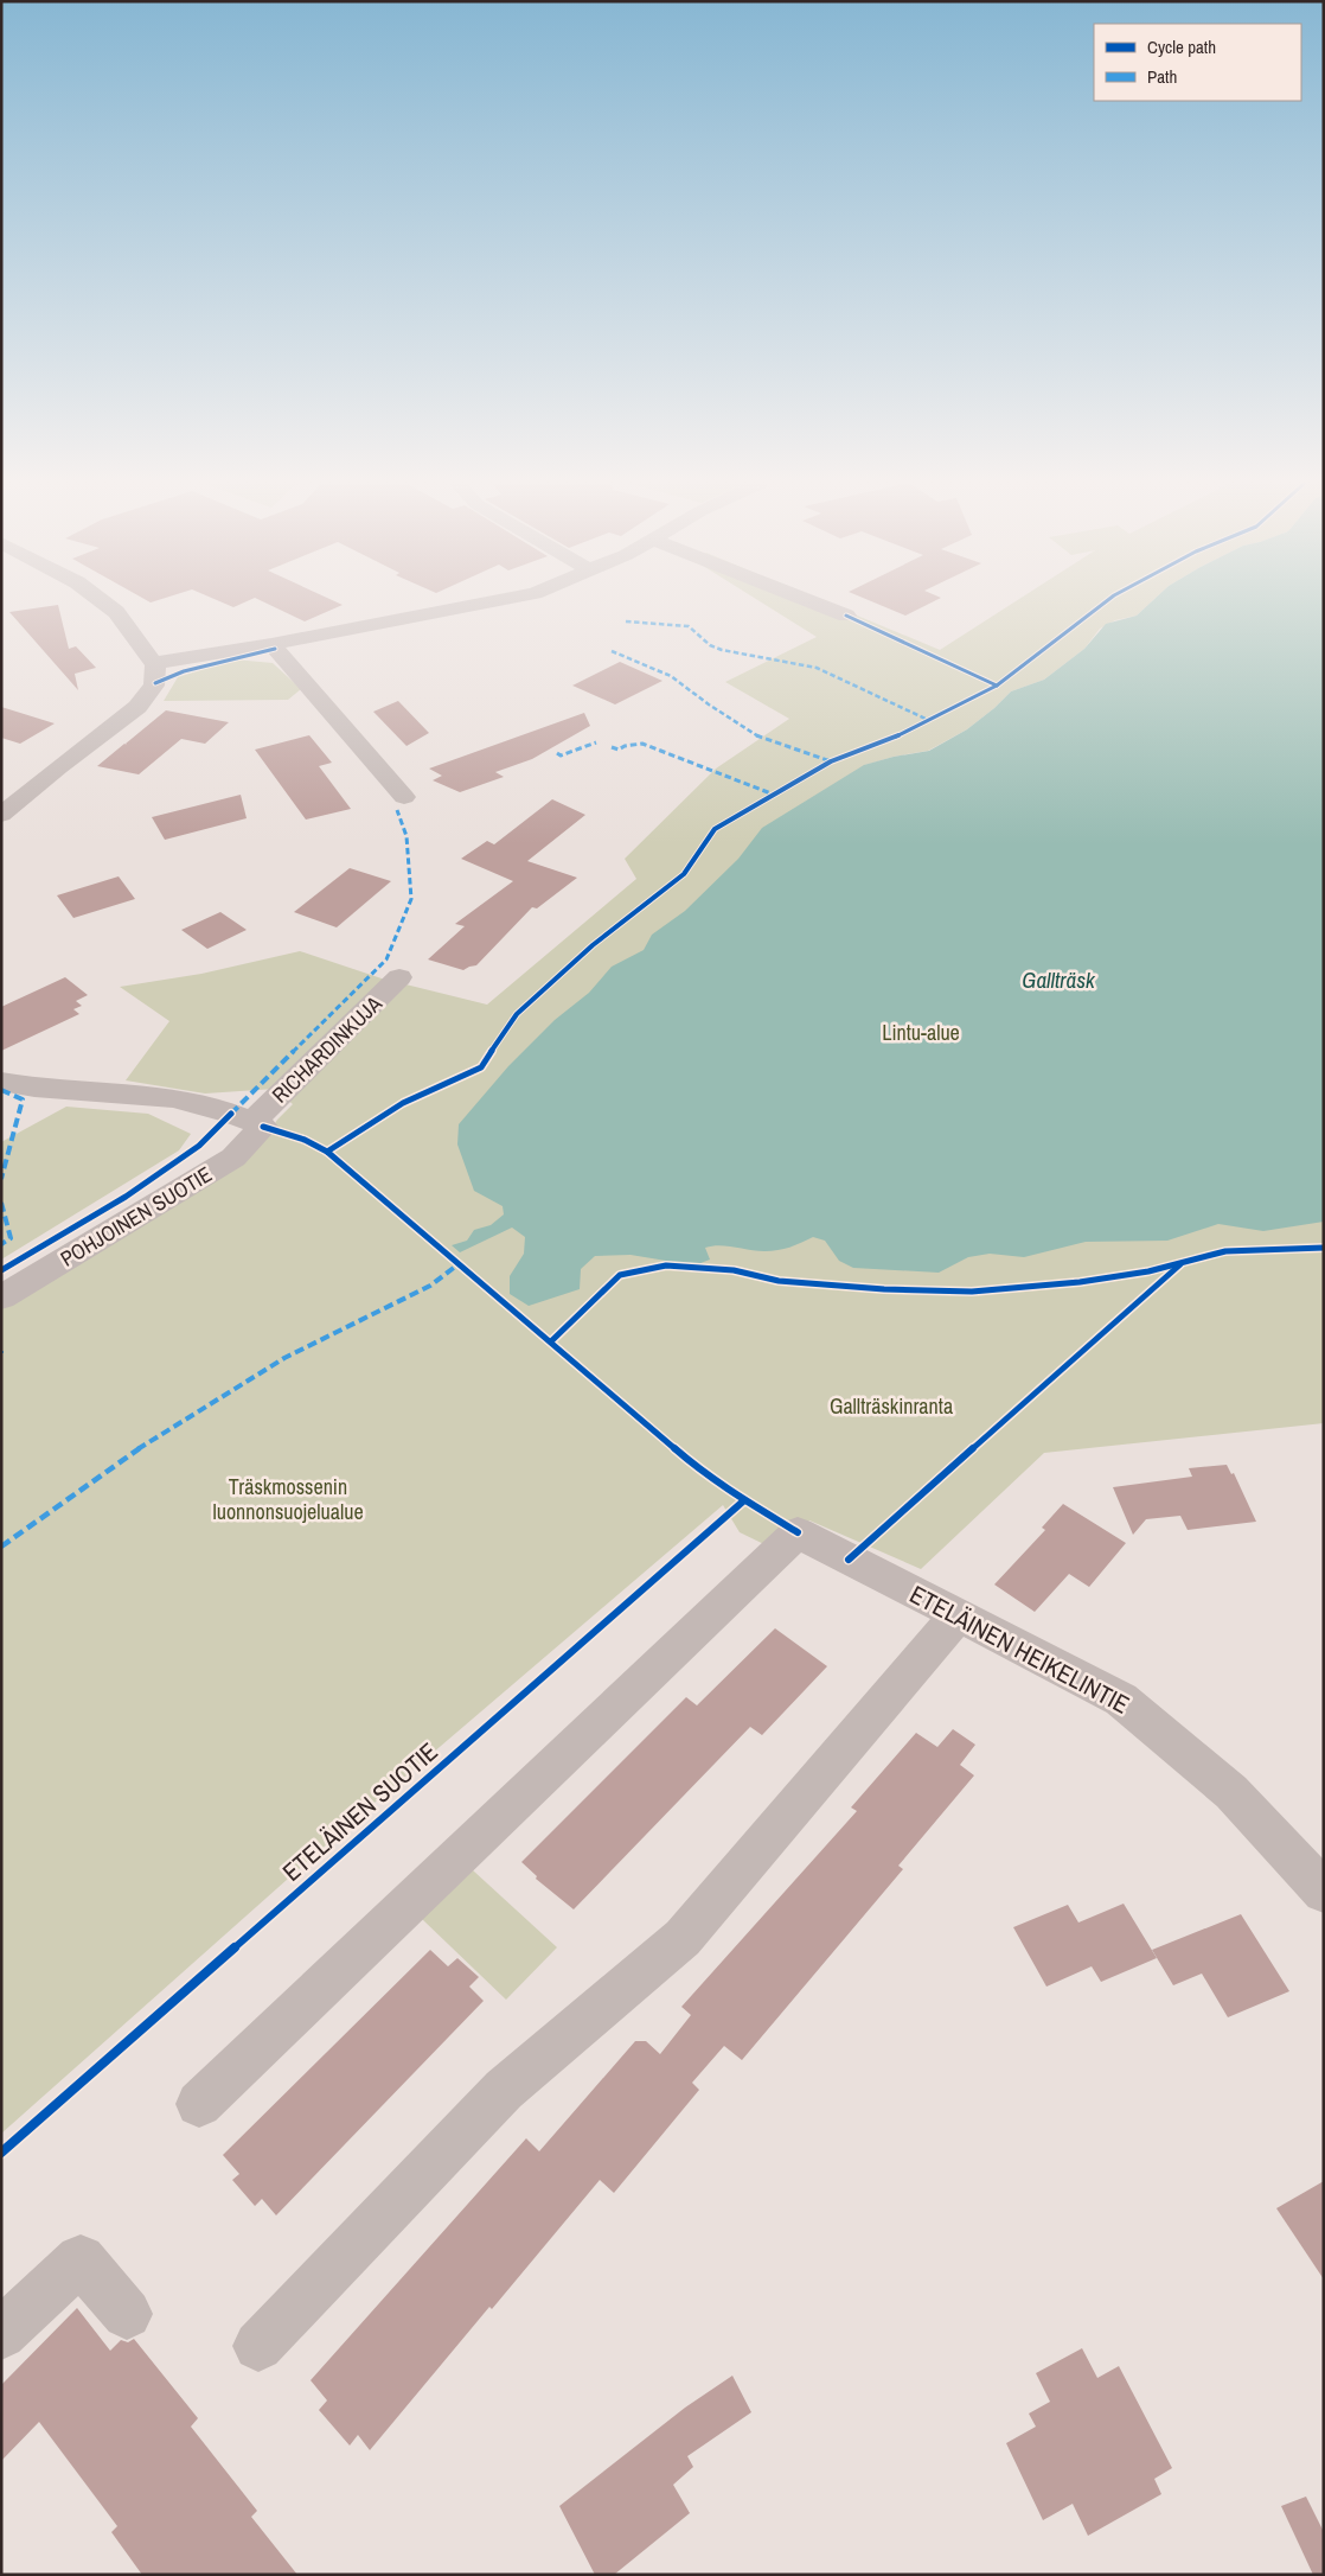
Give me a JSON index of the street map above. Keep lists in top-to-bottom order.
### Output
{
  "streets": {
    "street": ["RICHARDINKUJA", "POHJOINEN SUOTIE", "ETELÄINEN HEIKELINTIE"],
    "cycle path": ["ETELÄINEN SUOTIE"]
  },
  "crossings": [
    ["RICHARDINKUJA", "POHJOINEN SUOTIE"]
  ],
  "water": ["Gallträsk"],
  "parks": ["Lintu-alue", "Gallträskinranta", "Träskmossenin luonnonsuojelualue"],
  "legend": ["Cycle path", "Path"]
}
